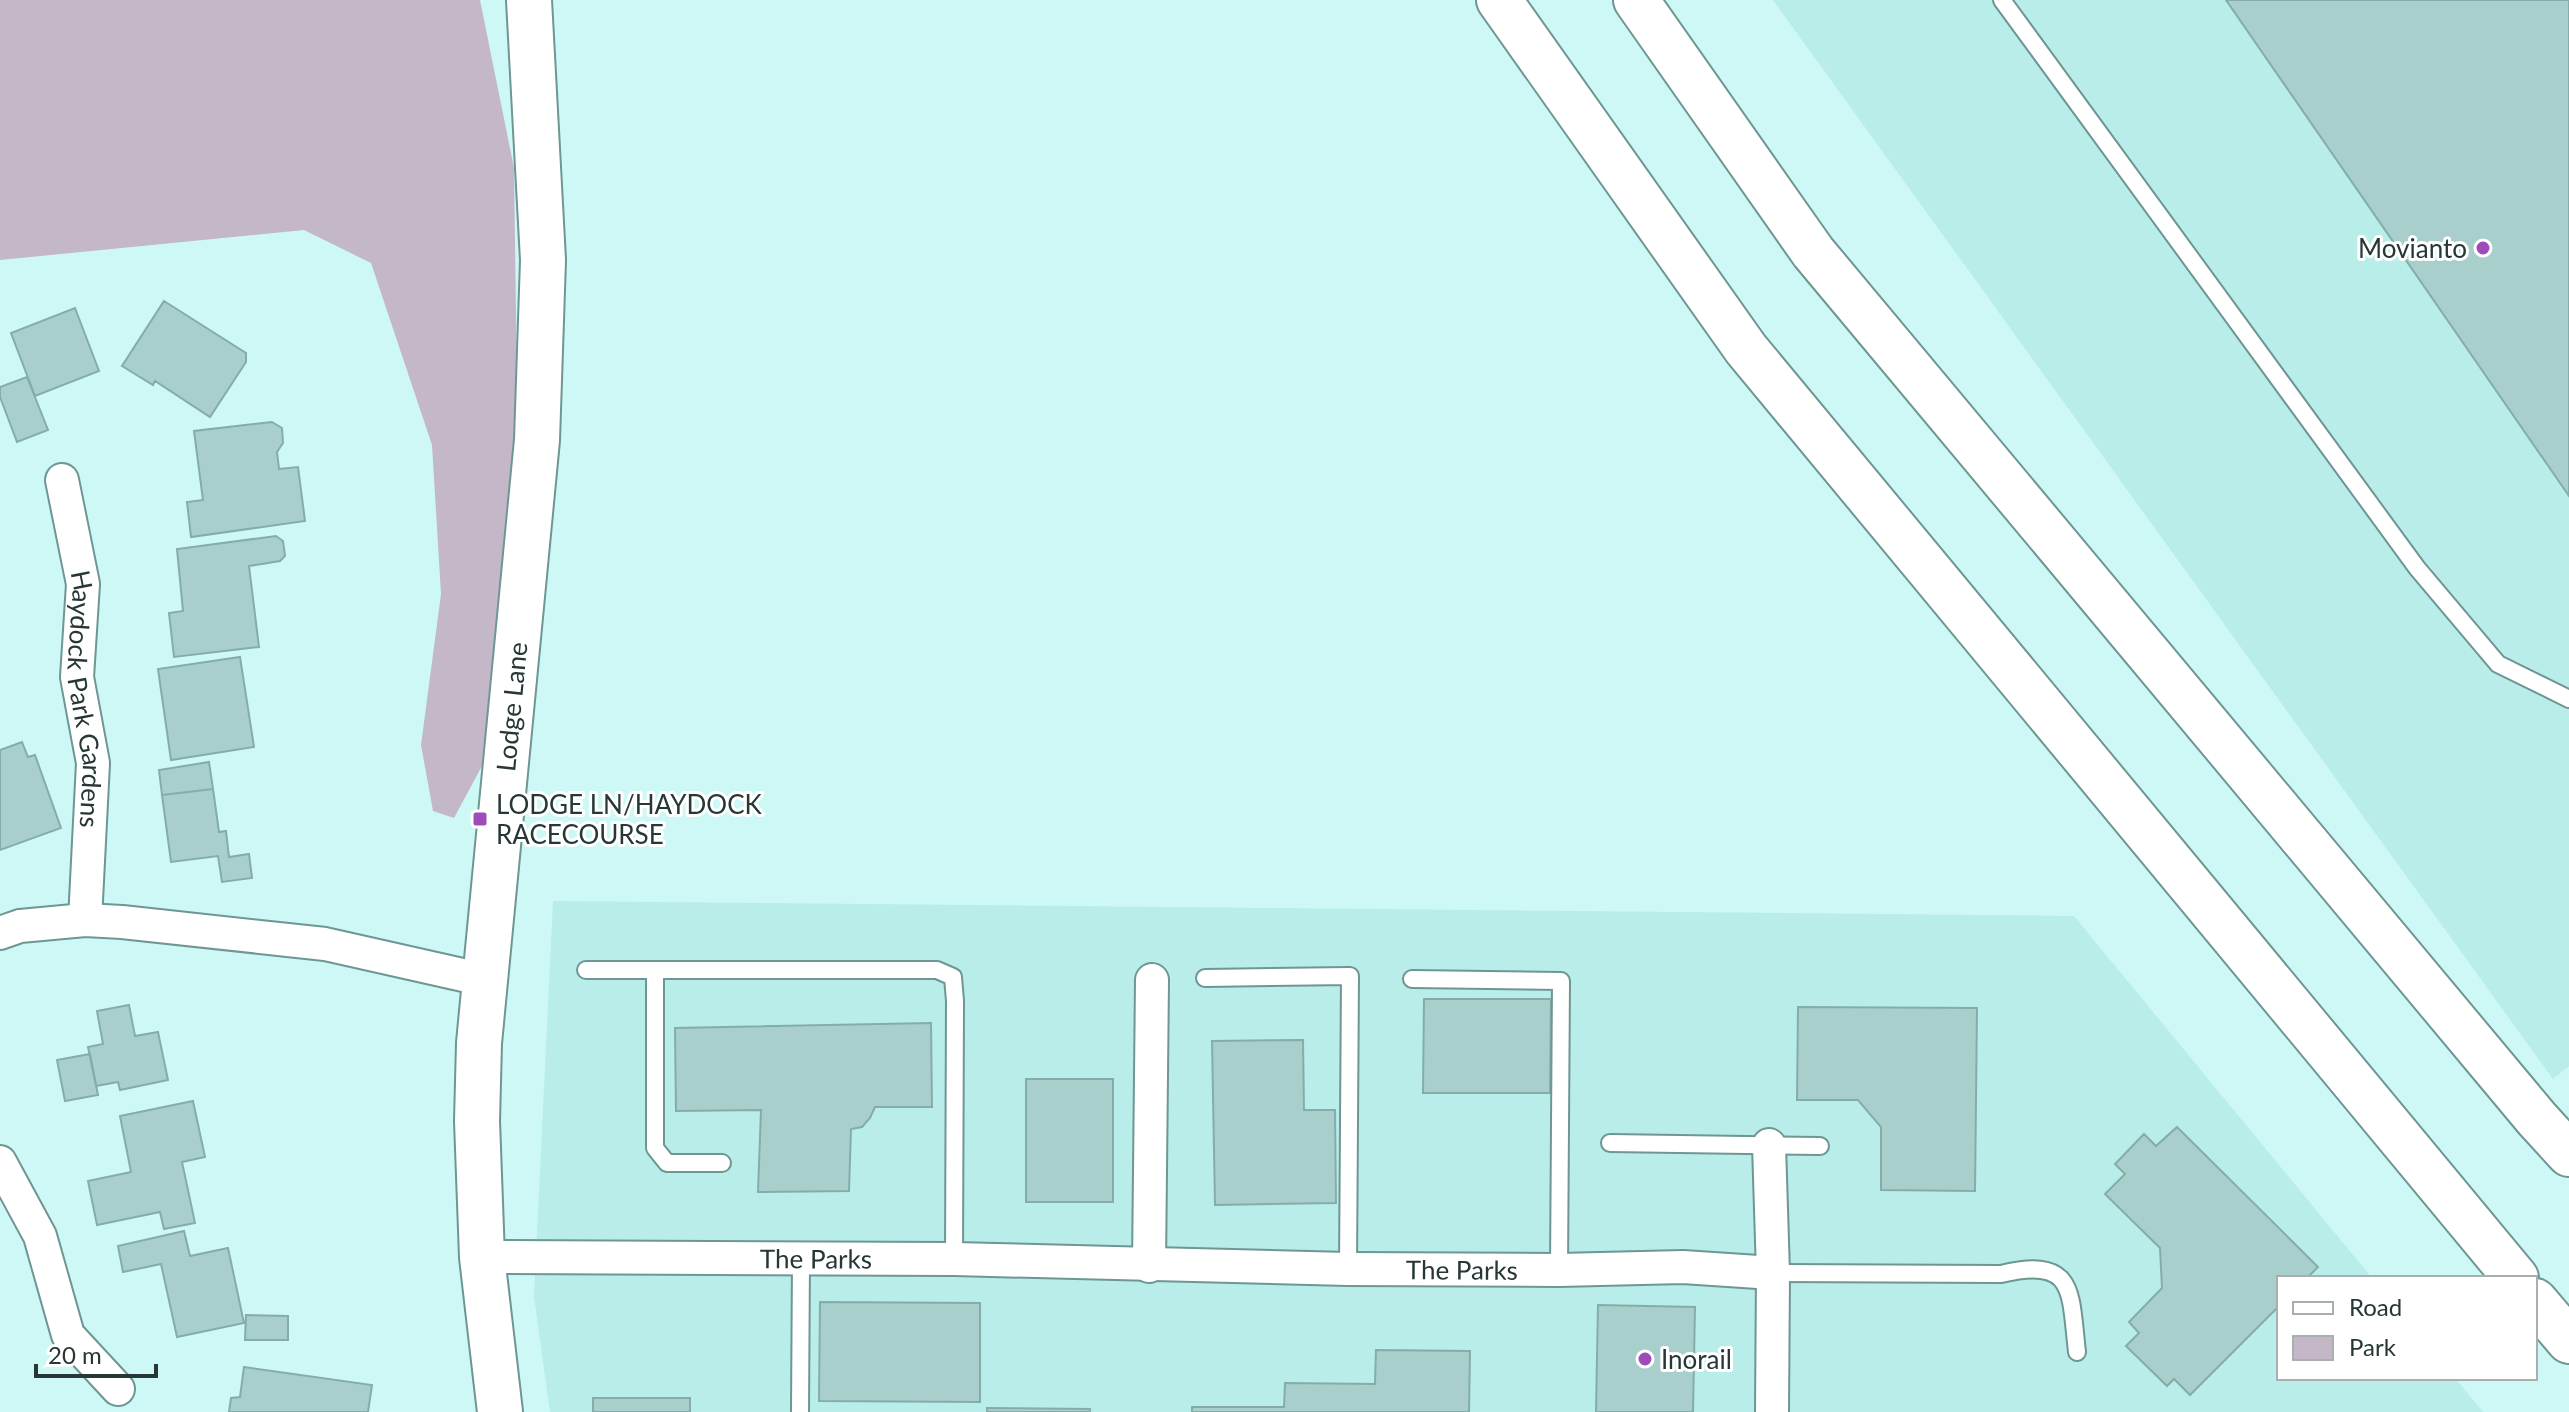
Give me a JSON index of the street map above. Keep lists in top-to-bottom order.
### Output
{
  "streets": {
    "main road": ["Lodge Lane"],
    "street": ["Haydock Park Gardens", "The Parks"]
  },
  "crossings": [
    ["Lodge Lane", "The Parks"]
  ],
  "places": {
    "other": ["Movianto", "Inorail"],
    "transit": ["LODGE LN/HAYDOCK RACECOURSE"]
  },
  "legend": ["Road", "Park"],
  "scale_bar": "20 m"
}
